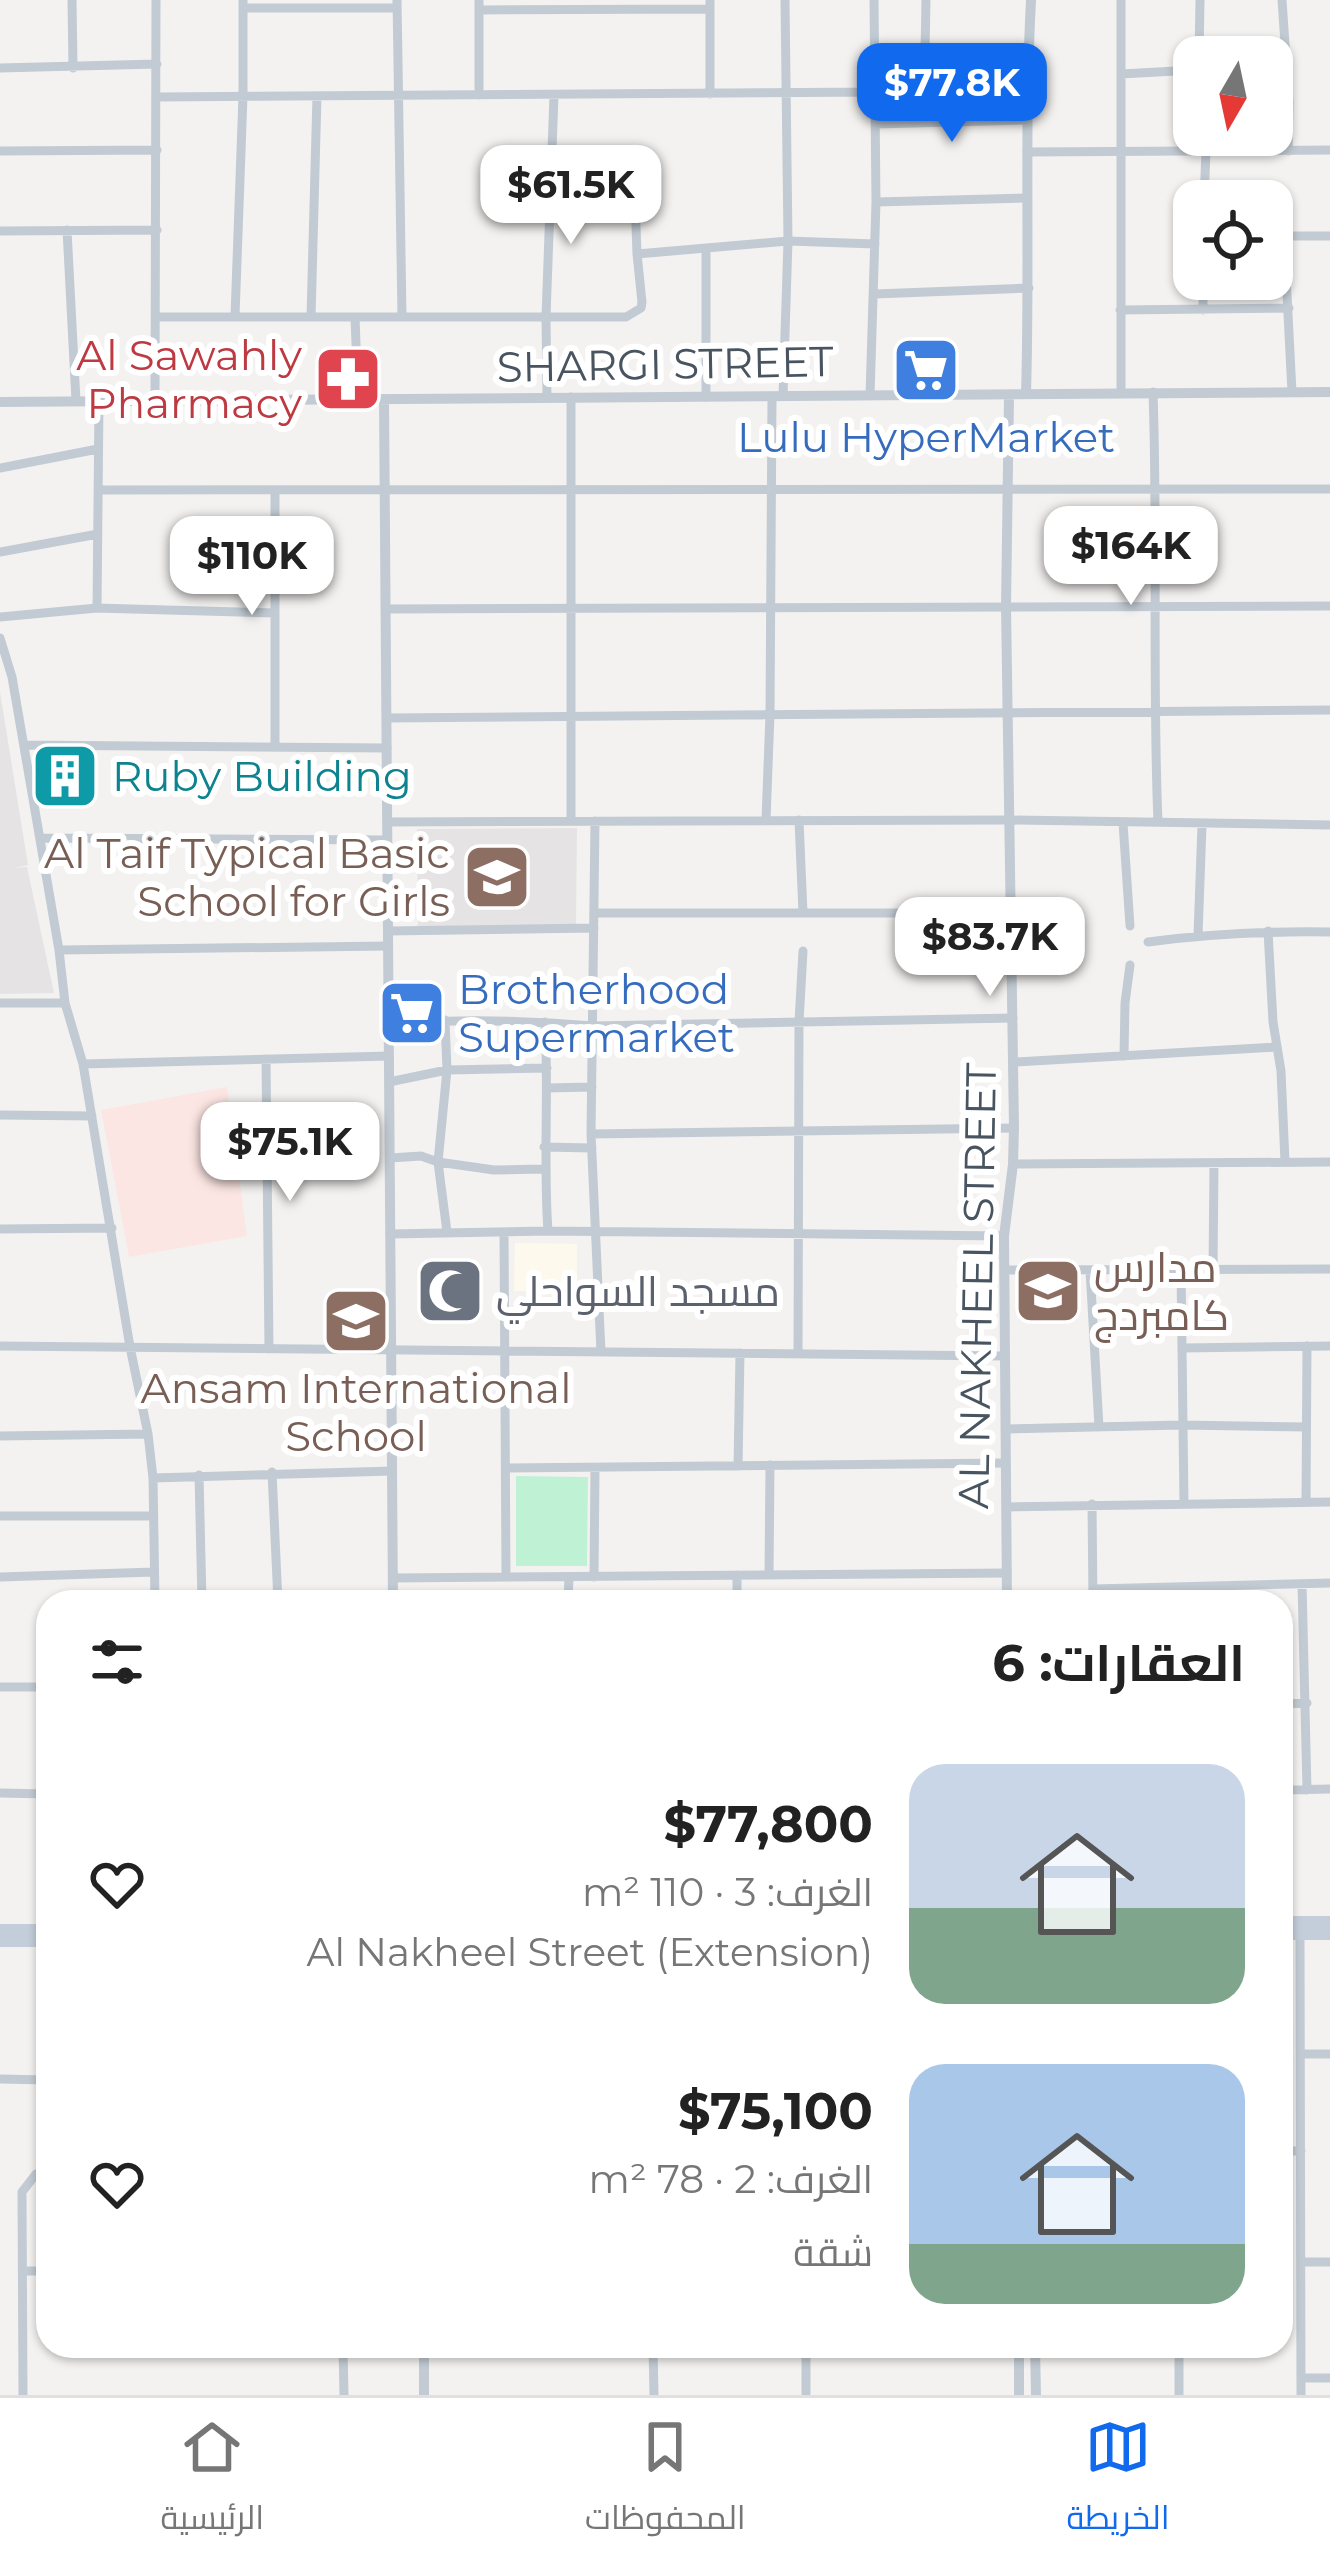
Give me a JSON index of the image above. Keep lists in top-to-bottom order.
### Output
{
  "streets": {
    "street": ["SHARGI STREET", "AL NAKHEEL STREET"]
  },
  "crossings": [
    ["SHARGI STREET", "AL NAKHEEL STREET"]
  ],
  "places": {
    "supermarket": ["Lulu HyperMarket", "Brotherhood Supermarket"],
    "pharmacy": ["Al Sawahly Pharmacy"],
    "building": ["Ruby Building"],
    "school or university": ["Al Taif Typical Basic School for Girls", "مدارس كامبردج", "Ansam International School"],
    "mosque": ["مسجد السواحلي"]
  },
  "north": "bottom",
  "page": {
    "price": [
      "$77.8K",
      "$61.5K",
      "$164K",
      "$110K",
      "$83.7K",
      "$75.1K"
    ],
    "heading": "العقارات: 6",
    "list": [
      {
        "name": "$77,800",
        "note": "الغرف: 3 · 110 m² · Al Nakheel Street (Extension)"
      },
      {
        "name": "$75,100",
        "note": "الغرف: 2 · 78 m² · شقة"
      }
    ],
    "tabs": ["الخريطة", "المحفوظات", "الرئيسية"]
  }
}
